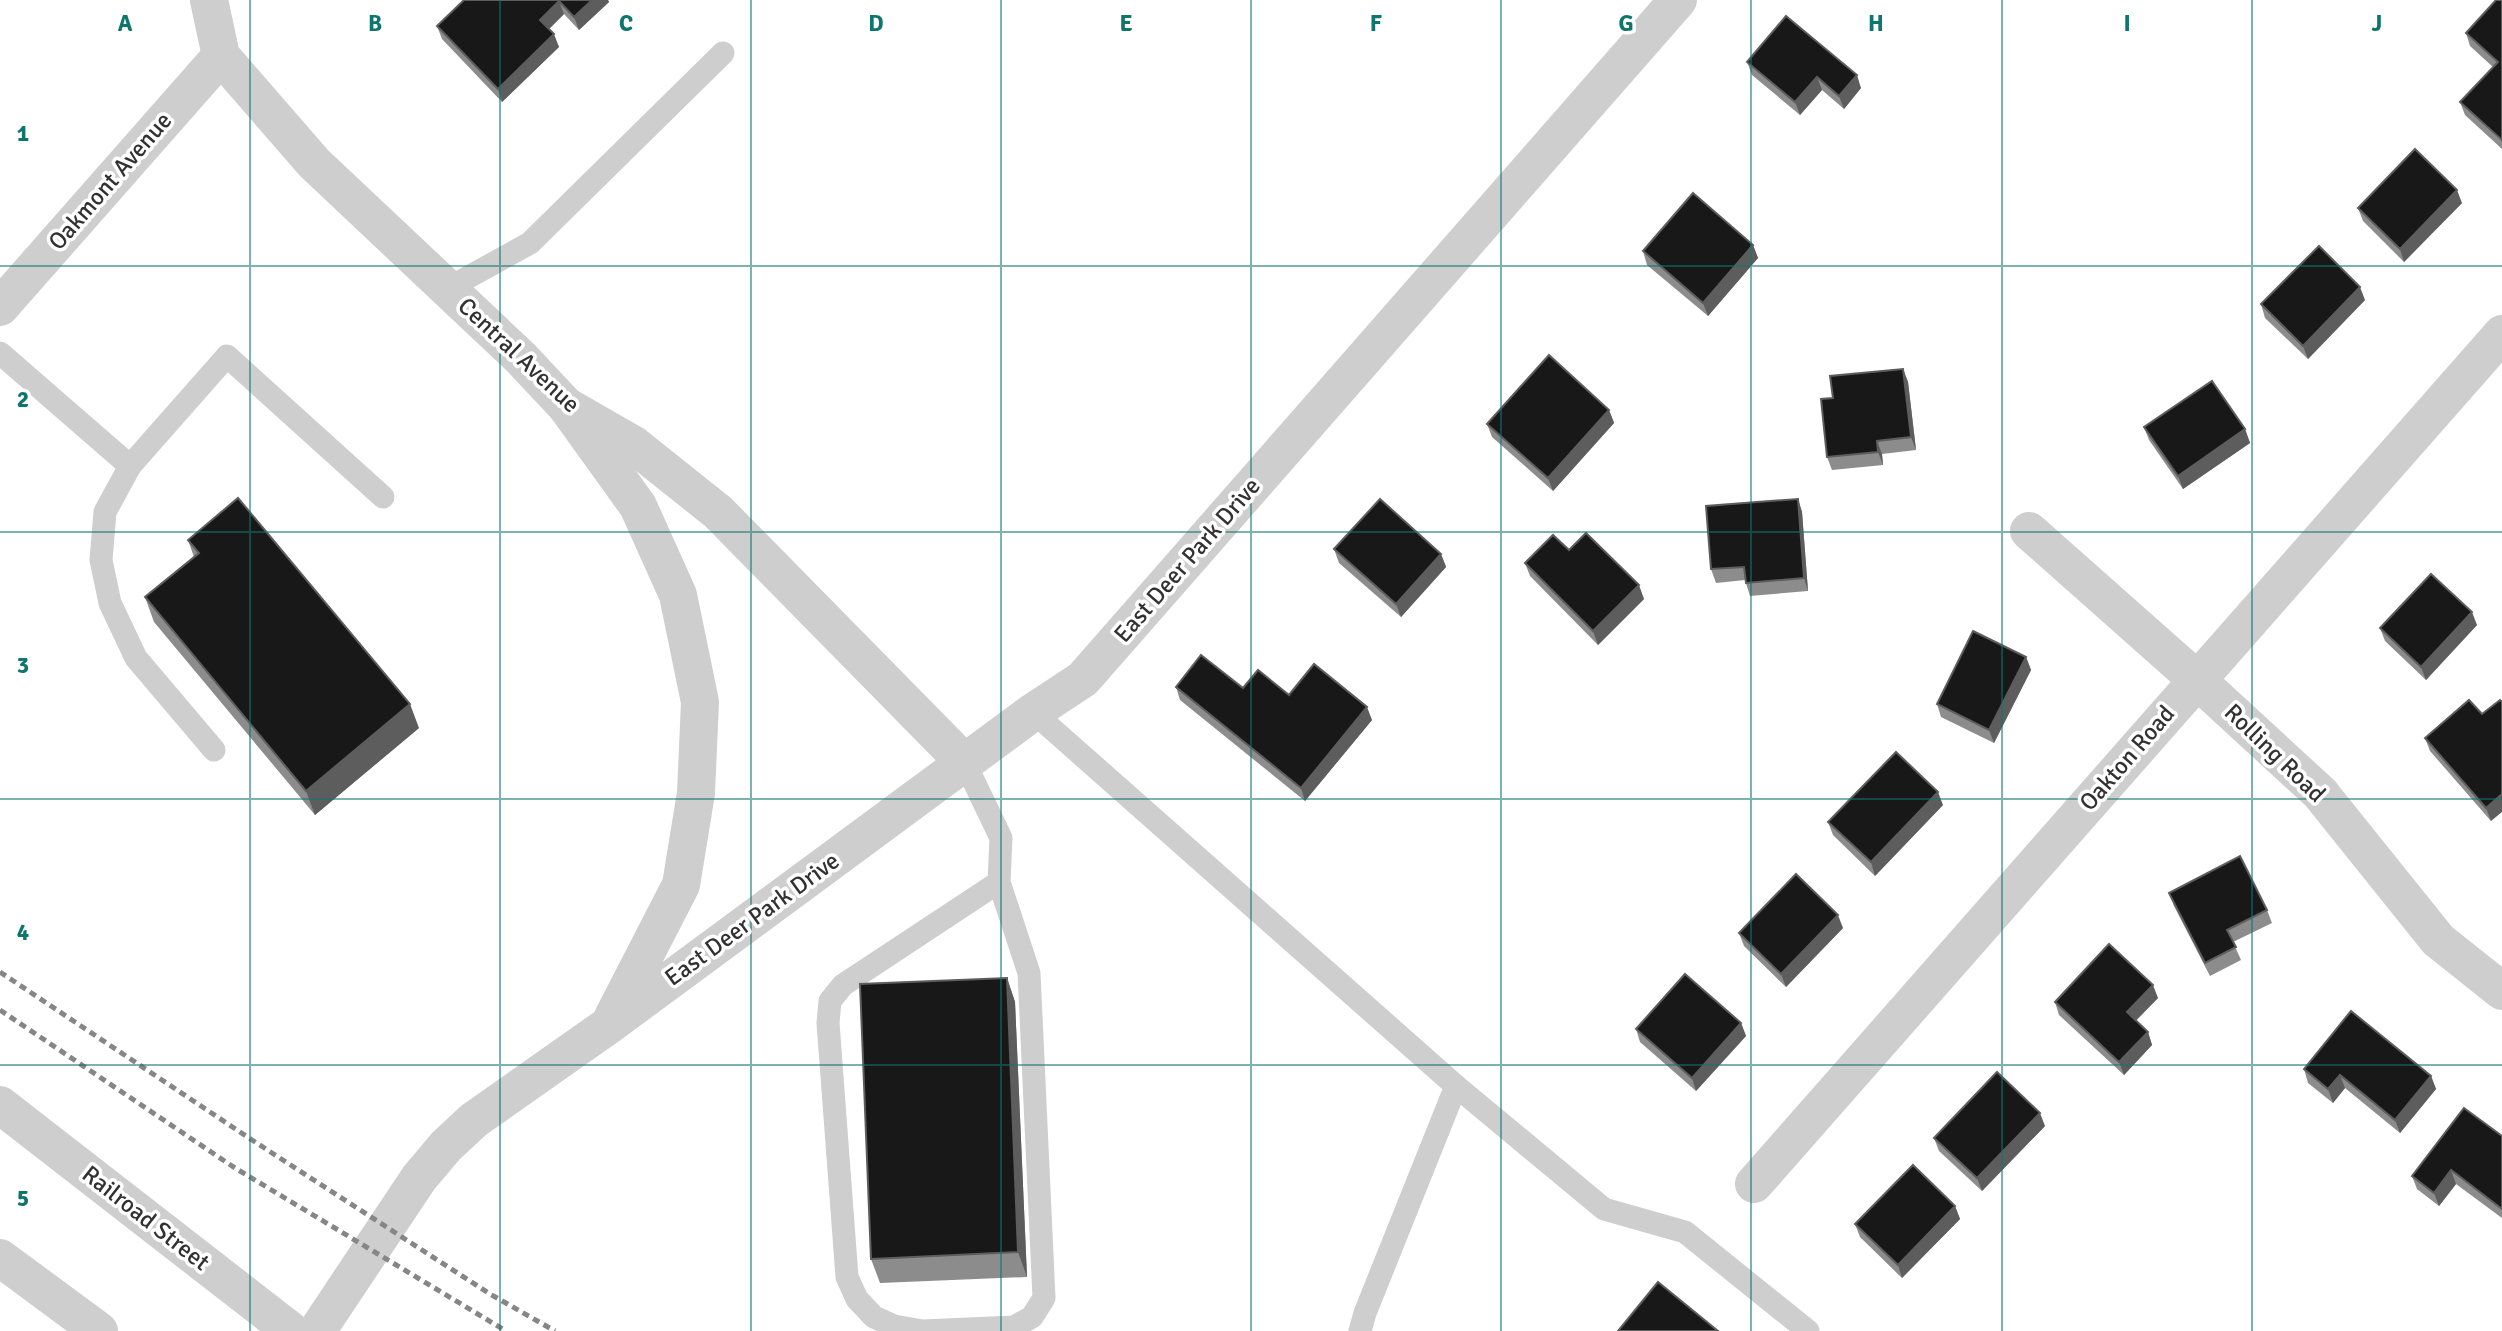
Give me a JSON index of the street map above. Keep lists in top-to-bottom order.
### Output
{
  "streets": {
    "street": [
      "Oakmont Avenue",
      "Central Avenue",
      "East Deer Park Drive",
      "Rolling Road",
      "Oakton Road",
      "Railroad Street"
    ]
  },
  "crossings": [
    ["Oakmont Avenue", "Central Avenue"],
    ["Central Avenue", "East Deer Park Drive"],
    ["Rolling Road", "Oakton Road"]
  ],
  "grid": {
    "columns": [
      "A",
      "B",
      "C",
      "D",
      "E",
      "F",
      "G",
      "H",
      "I",
      "J"
    ],
    "rows": [
      "1",
      "2",
      "3",
      "4",
      "5"
    ]
  }
}
